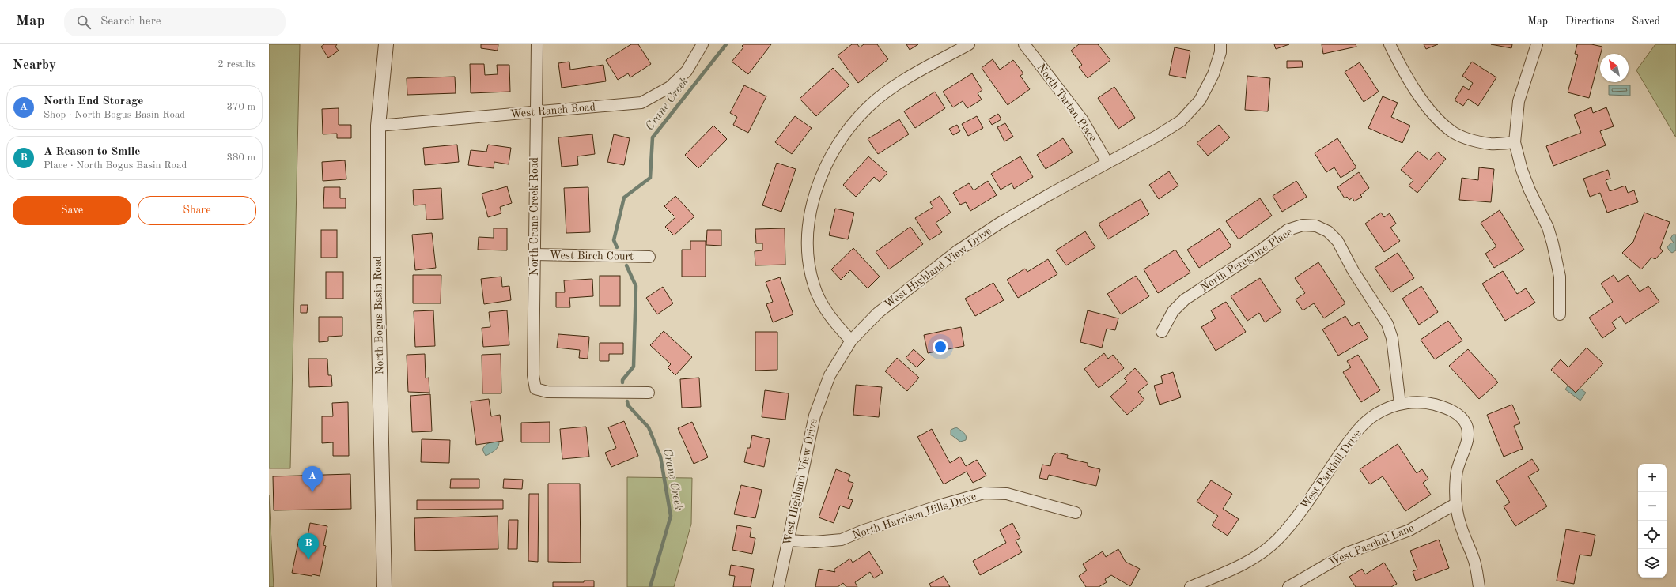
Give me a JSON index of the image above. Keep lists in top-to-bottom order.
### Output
{
  "streets": {
    "street": [
      "North Tartan Place",
      "West Ranch Road",
      "North Crane Creek Road",
      "West Birch Court",
      "North Peregrine Place",
      "West Highland View Drive",
      "North Bogus Basin Road",
      "West Parkhill Drive",
      "North Harrison Hills Drive",
      "West Paschal Lane"
    ]
  },
  "crossings": [
    ["North Tartan Place", "West Highland View Drive"],
    ["West Ranch Road", "North Crane Creek Road"],
    ["West Ranch Road", "North Bogus Basin Road"],
    ["North Crane Creek Road", "West Birch Court"],
    ["North Peregrine Place", "West Parkhill Drive"],
    ["West Highland View Drive", "North Harrison Hills Drive"],
    ["West Parkhill Drive", "West Paschal Lane"]
  ],
  "water": ["Crane Creek"],
  "north": "top left",
  "page": {
    "header": "Map",
    "search": "Search here",
    "nav": ["Map", "Directions", "Saved"],
    "heading": ["Nearby", "2 results"],
    "list": [
      {
        "mark": "A",
        "name": "North End Storage",
        "note": "Shop · North Bogus Basin Road",
        "value": "370 m"
      },
      {
        "mark": "B",
        "name": "A Reason to Smile",
        "note": "Place · North Bogus Basin Road",
        "value": "380 m"
      }
    ],
    "buttons": ["Save", "Share"],
    "map_buttons": ["+", "−"],
    "pins": ["A", "B"]
  }
}
